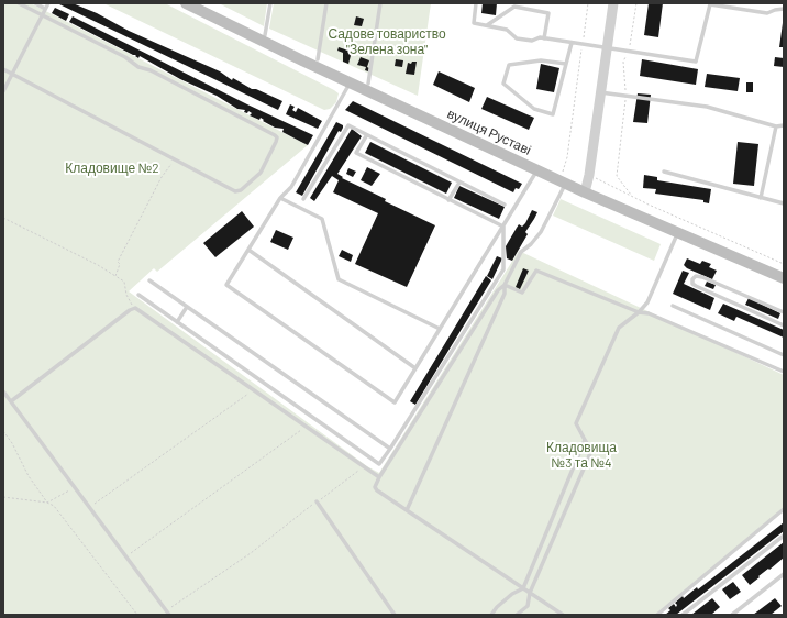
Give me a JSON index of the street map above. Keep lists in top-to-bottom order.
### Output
{
  "streets": {
    "main road": ["вулиця Руставі"]
  },
  "parks": ["Садове товариство \"Зелена зона\"", "Кладовище №2", "Кладовища №3 та №4"]
}
